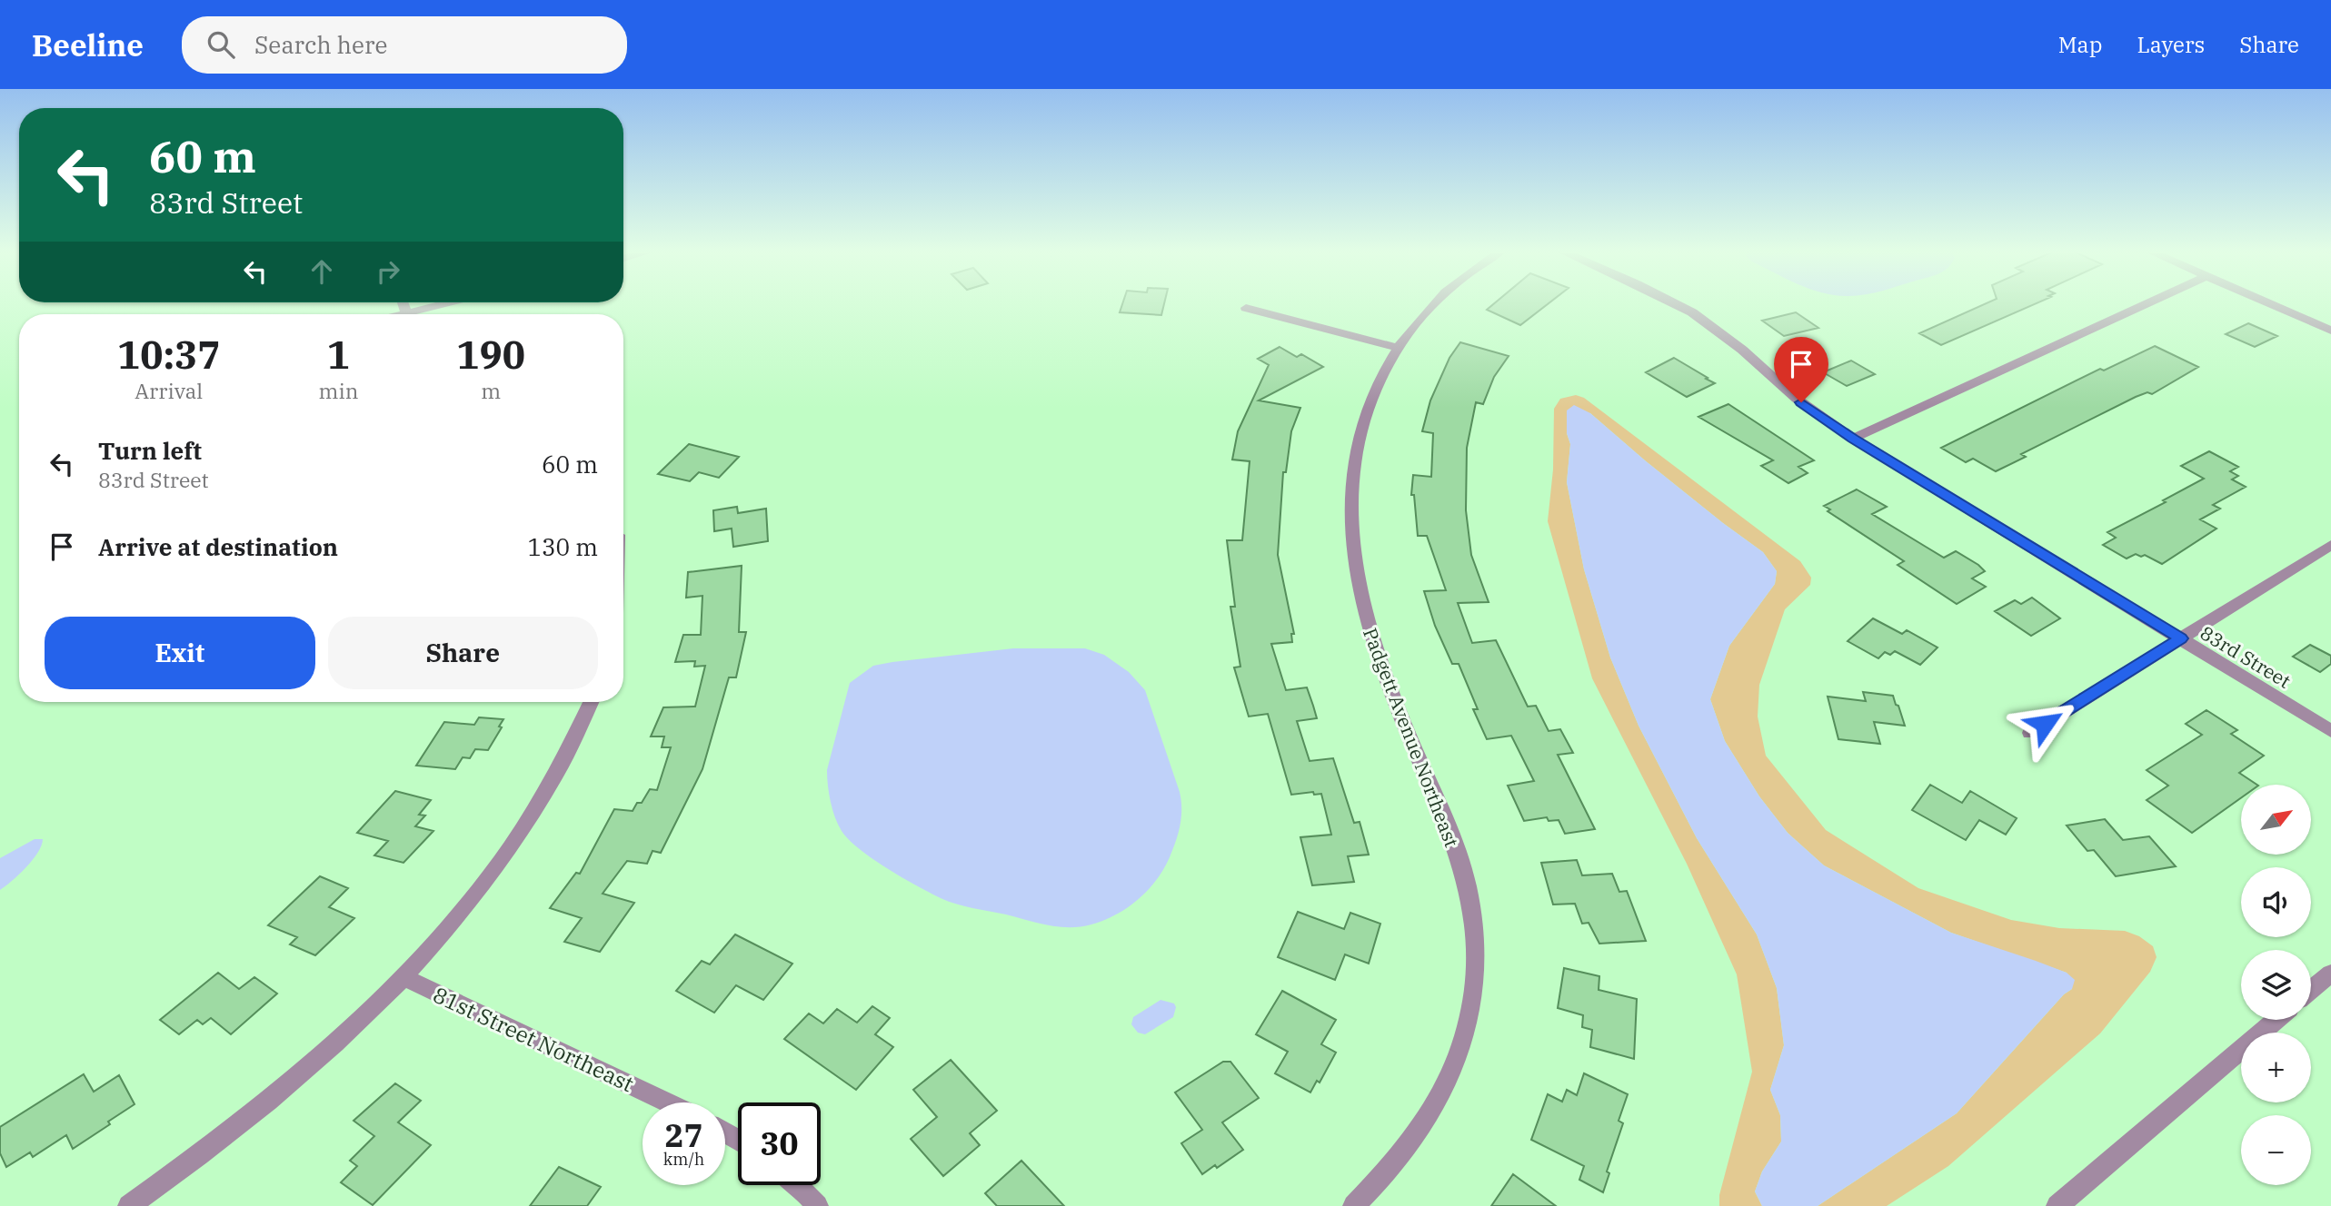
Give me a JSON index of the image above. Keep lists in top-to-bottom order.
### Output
{
  "streets": {
    "street": ["83rd Street", "Padgett Avenue Northeast", "81st Street Northeast"]
  },
  "north": "top right",
  "page": {
    "header": "Beeline",
    "search": "Search here",
    "nav": ["Map", "Layers", "Share"],
    "turn": ["60 m", "83rd Street"],
    "eta": [
      "10:37",
      "Arrival",
      "1",
      "min",
      "190",
      "m"
    ],
    "list": [
      {
        "name": "Turn left",
        "note": "83rd Street",
        "value": "60 m"
      },
      {
        "name": "Arrive at destination",
        "value": "130 m"
      }
    ],
    "buttons": ["Exit", "Share"],
    "map_buttons": ["+", "−"],
    "speed": "27 km/h",
    "limit": "30"
  }
}
